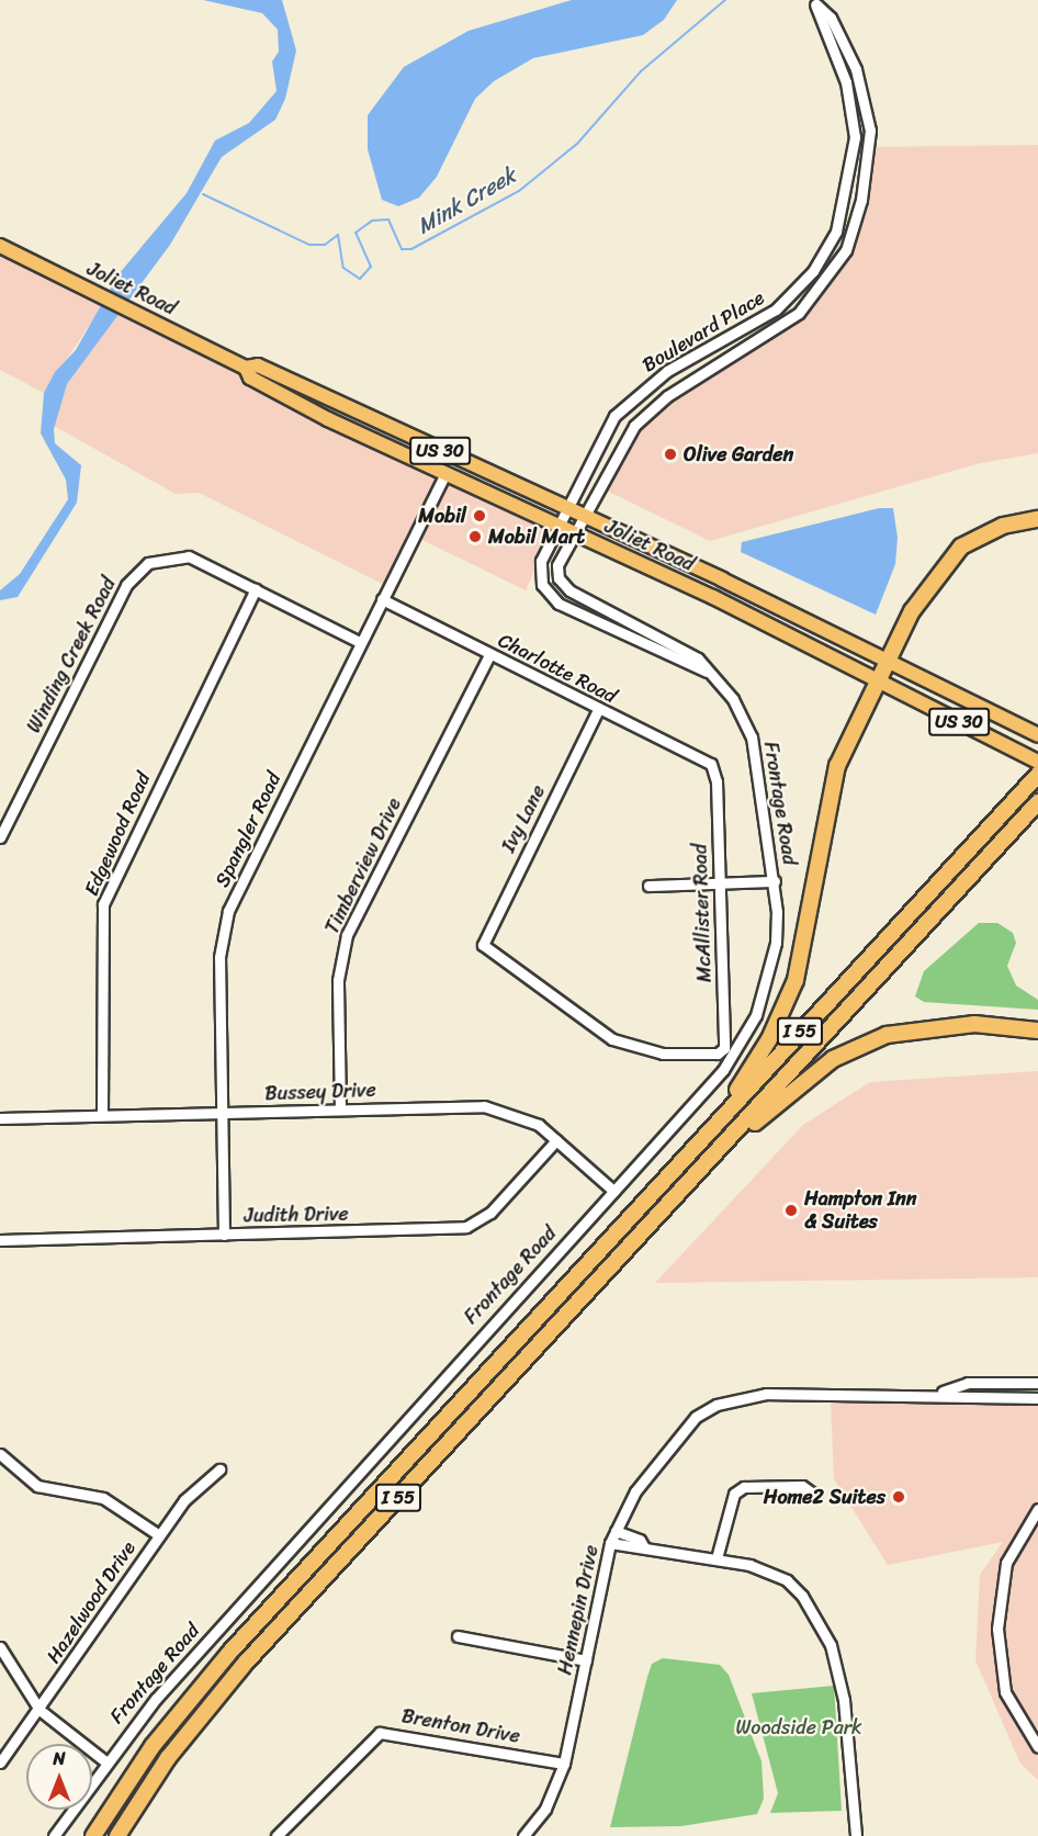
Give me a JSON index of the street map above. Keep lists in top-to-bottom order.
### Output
{
  "streets": {
    "highway": ["I 55"],
    "main road": ["Joliet Road", "US 30"],
    "street": [
      "Boulevard Place",
      "Winding Creek Road",
      "Charlotte Road",
      "Frontage Road",
      "Ivy Lane",
      "Spangler Road",
      "Edgewood Road",
      "Timberview Drive",
      "McAllister Road",
      "Bussey Drive",
      "Judith Drive",
      "Hazelwood Drive",
      "Hennepin Drive",
      "Brenton Drive"
    ]
  },
  "crossings": [
    ["Joliet Road", "Boulevard Place"],
    ["Joliet Road", "Frontage Road"],
    ["Joliet Road", "Spangler Road"],
    ["Boulevard Place", "Frontage Road"],
    ["Winding Creek Road", "Spangler Road"],
    ["Winding Creek Road", "Edgewood Road"],
    ["Charlotte Road", "Ivy Lane"],
    ["Charlotte Road", "Spangler Road"],
    ["Charlotte Road", "Timberview Drive"],
    ["Charlotte Road", "McAllister Road"],
    ["Frontage Road", "Bussey Drive"],
    ["Ivy Lane", "McAllister Road"],
    ["Spangler Road", "Bussey Drive"],
    ["Spangler Road", "Judith Drive"],
    ["Edgewood Road", "Bussey Drive"],
    ["Timberview Drive", "Bussey Drive"],
    ["Bussey Drive", "Judith Drive"],
    ["Hennepin Drive", "Brenton Drive"]
  ],
  "water": ["Mink Creek"],
  "parks": ["Woodside Park"],
  "places": [
    "Olive Garden",
    "Mobil",
    "Mobil Mart",
    "Hampton Inn & Suites",
    "Home2 Suites"
  ],
  "north": "top"
}
